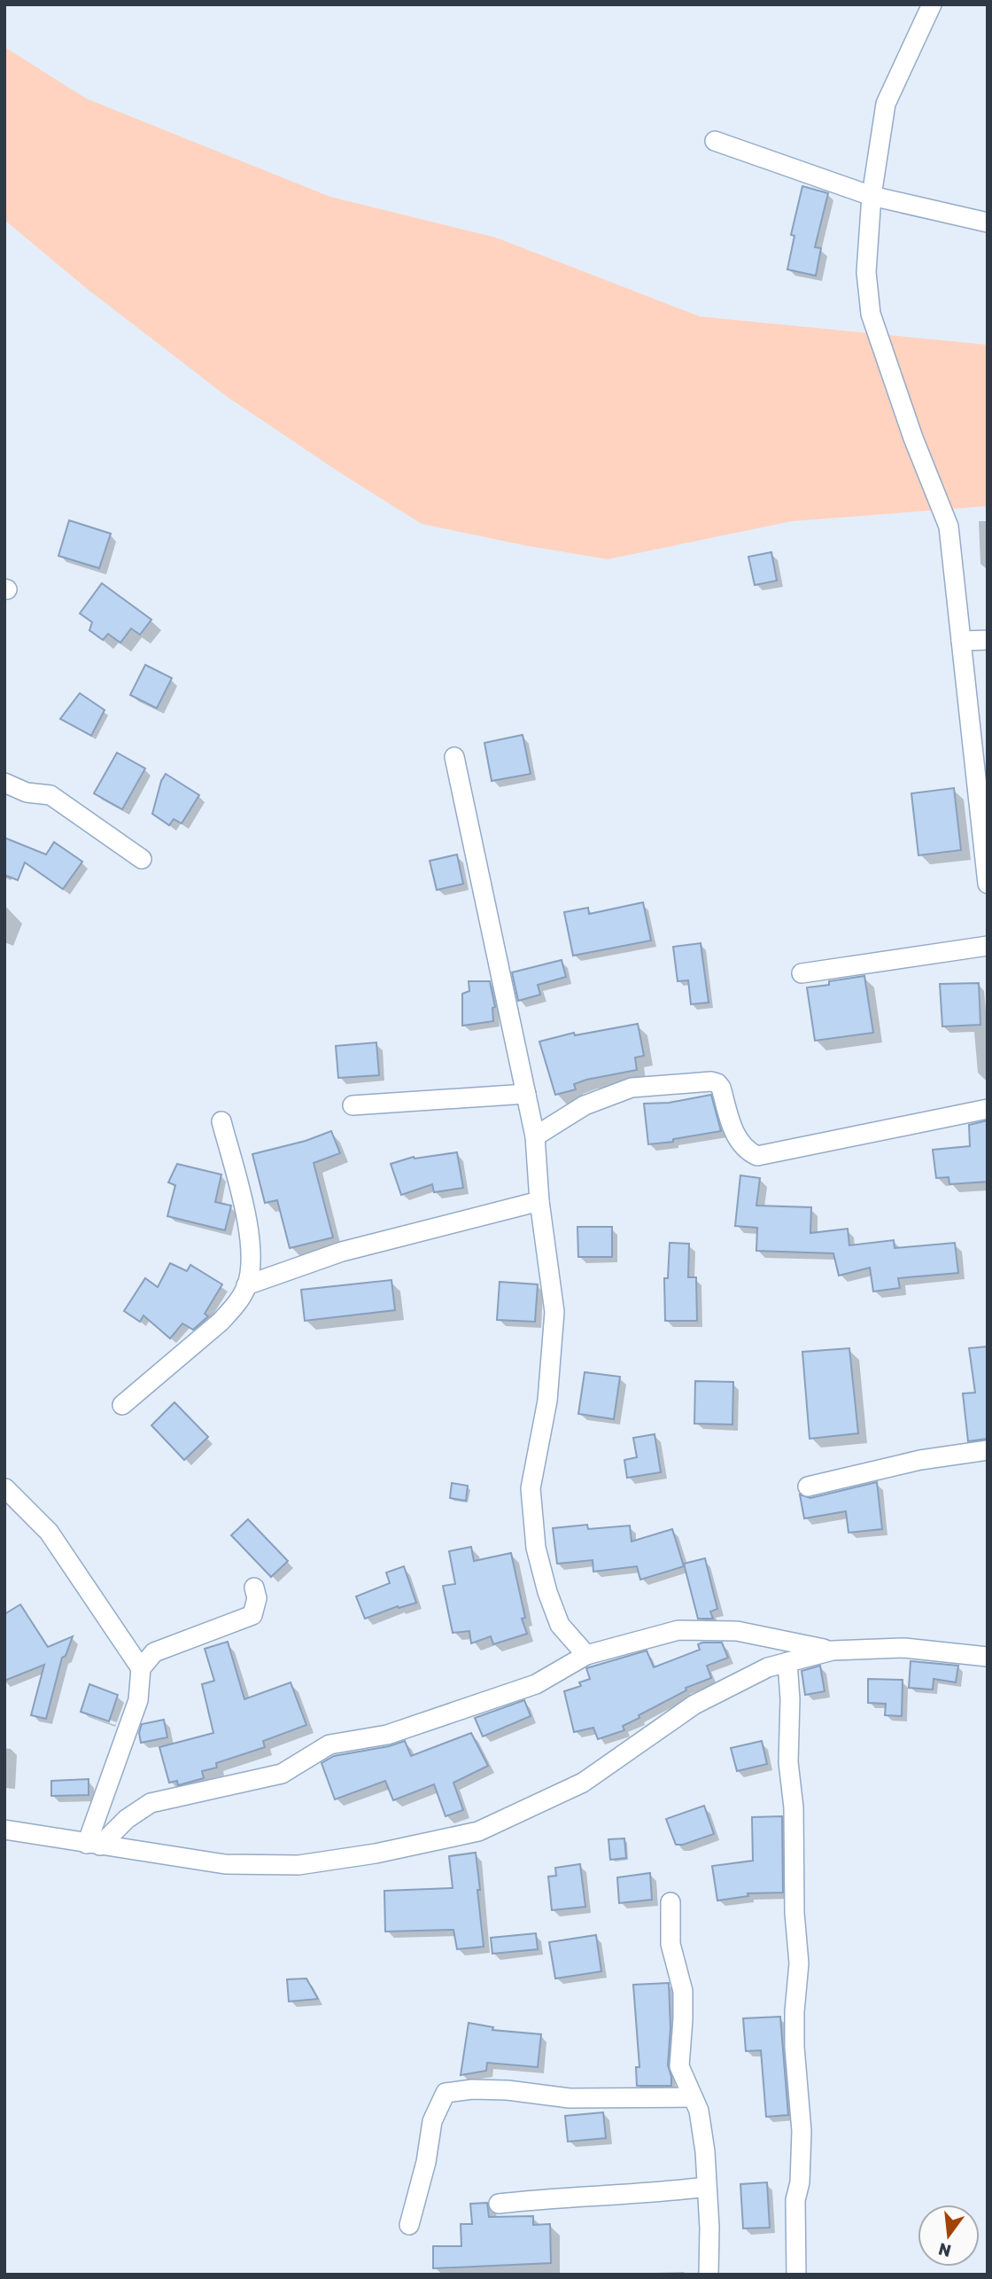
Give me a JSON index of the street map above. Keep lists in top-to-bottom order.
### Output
{
  "north": "bottom"
}
